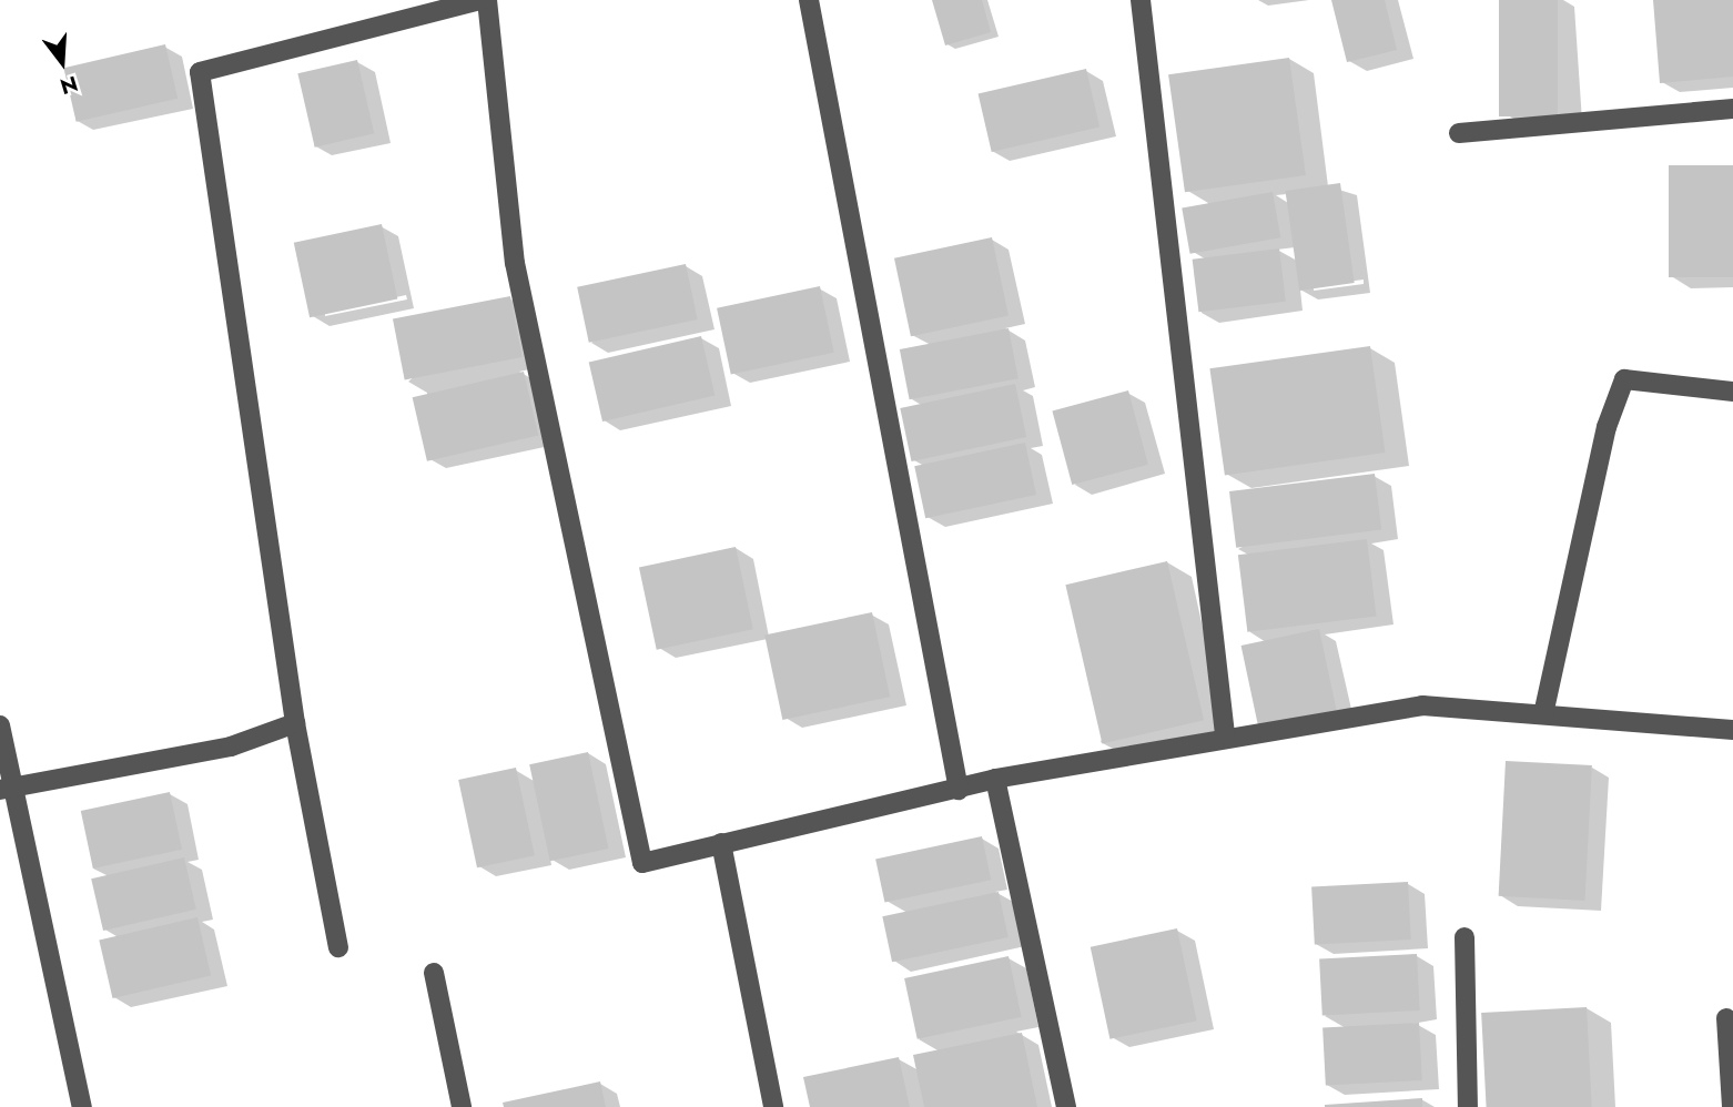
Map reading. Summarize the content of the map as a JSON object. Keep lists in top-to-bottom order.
{
  "north": "bottom"
}
